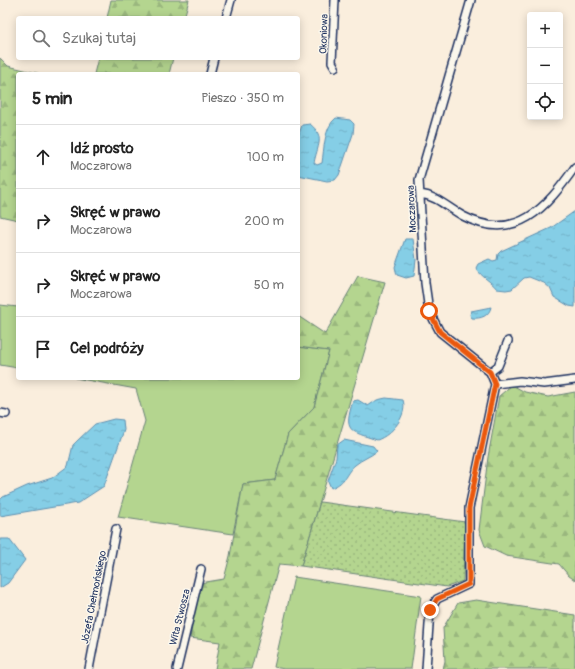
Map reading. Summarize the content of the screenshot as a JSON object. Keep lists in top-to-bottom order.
{
  "streets": {
    "street": [
      "Okoniowa",
      "Moczarowa",
      "Józefa Chełmońskiego",
      "Wita Stwosza"
    ]
  },
  "page": {
    "map_buttons": ["+", "−"],
    "search": "Szukaj tutaj",
    "heading": ["5 min", "Pieszo · 350 m"],
    "list": [
      ["Idź prosto", "Moczarowa", "100 m"],
      ["Skręć w prawo", "Moczarowa", "200 m"],
      ["Skręć w prawo", "Moczarowa", "50 m"],
      "Cel podróży"
    ]
  }
}
